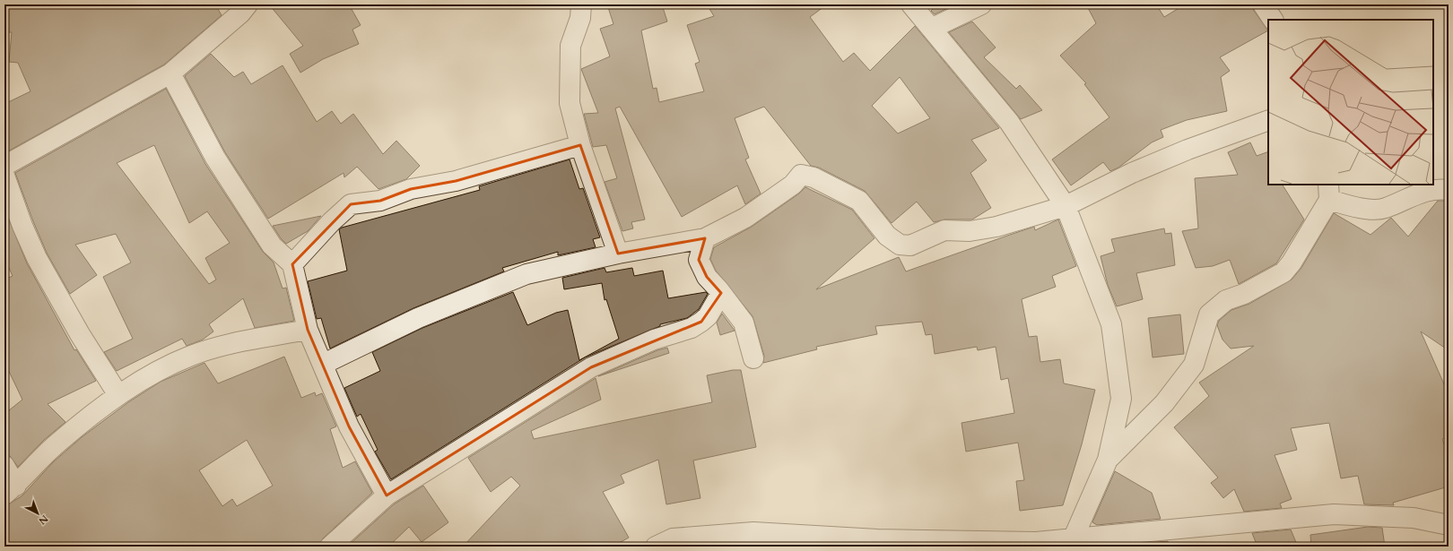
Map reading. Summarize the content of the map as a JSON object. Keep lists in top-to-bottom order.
{
  "north": "bottom right"
}
